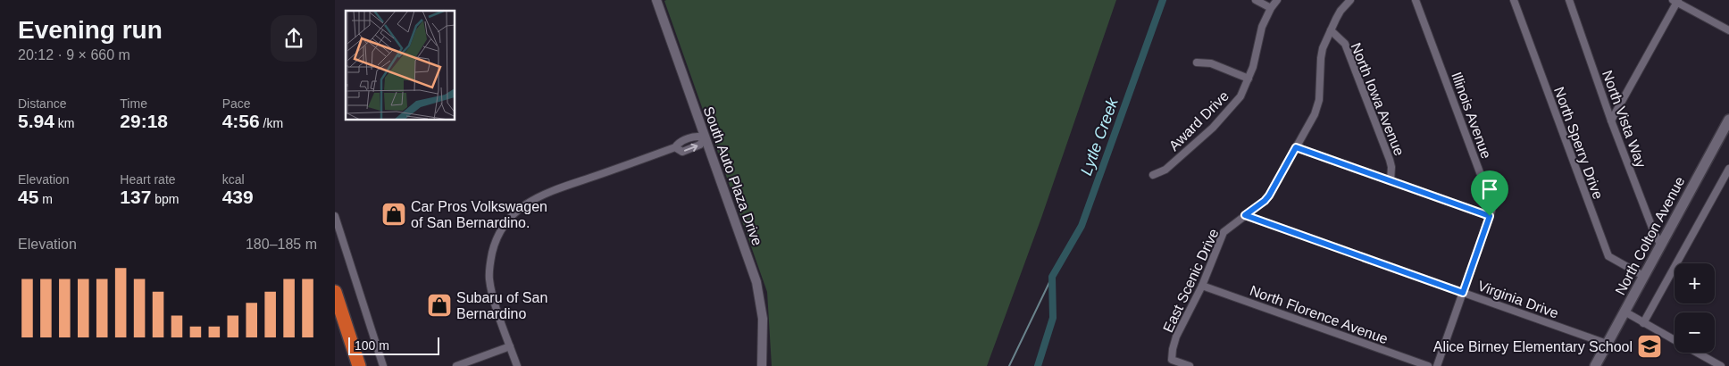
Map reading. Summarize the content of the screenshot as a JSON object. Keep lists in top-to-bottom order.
{
  "streets": {
    "main road": ["North Colton Avenue"],
    "street": [
      "North Iowa Avenue",
      "Illinois Avenue",
      "North Vista Way",
      "Award Drive",
      "North Sperry Drive",
      "South Auto Plaza Drive",
      "East Scenic Drive",
      "Virginia Drive",
      "North Florence Avenue"
    ]
  },
  "crossings": [
    ["North Iowa Avenue", "East Scenic Drive"],
    ["Illinois Avenue", "Virginia Drive"],
    ["North Vista Way", "North Colton Avenue"],
    ["North Sperry Drive", "North Colton Avenue"],
    ["North Colton Avenue", "Virginia Drive"],
    ["East Scenic Drive", "Virginia Drive"],
    ["East Scenic Drive", "North Florence Avenue"]
  ],
  "water": ["Lytle Creek"],
  "places": {
    "shop": ["Car Pros Volkswagen of San Bernardino.", "Subaru of San Bernardino"],
    "school or university": ["Alice Birney Elementary School"]
  },
  "scale_bar": "100 m",
  "page": {
    "heading": ["Evening run", "20:12 · 9 × 660 m"],
    "stats": [
      ["Distance", "5.94 km"],
      ["Time", "29:18"],
      ["Pace", "4:56 /km"],
      ["Elevation", "45 m"],
      ["Heart rate", "137 bpm"],
      ["kcal", "439"]
    ],
    "chart": ["Elevation", "180–185 m"],
    "map_buttons": ["+", "−"],
    "scale": "100 m"
  }
}
